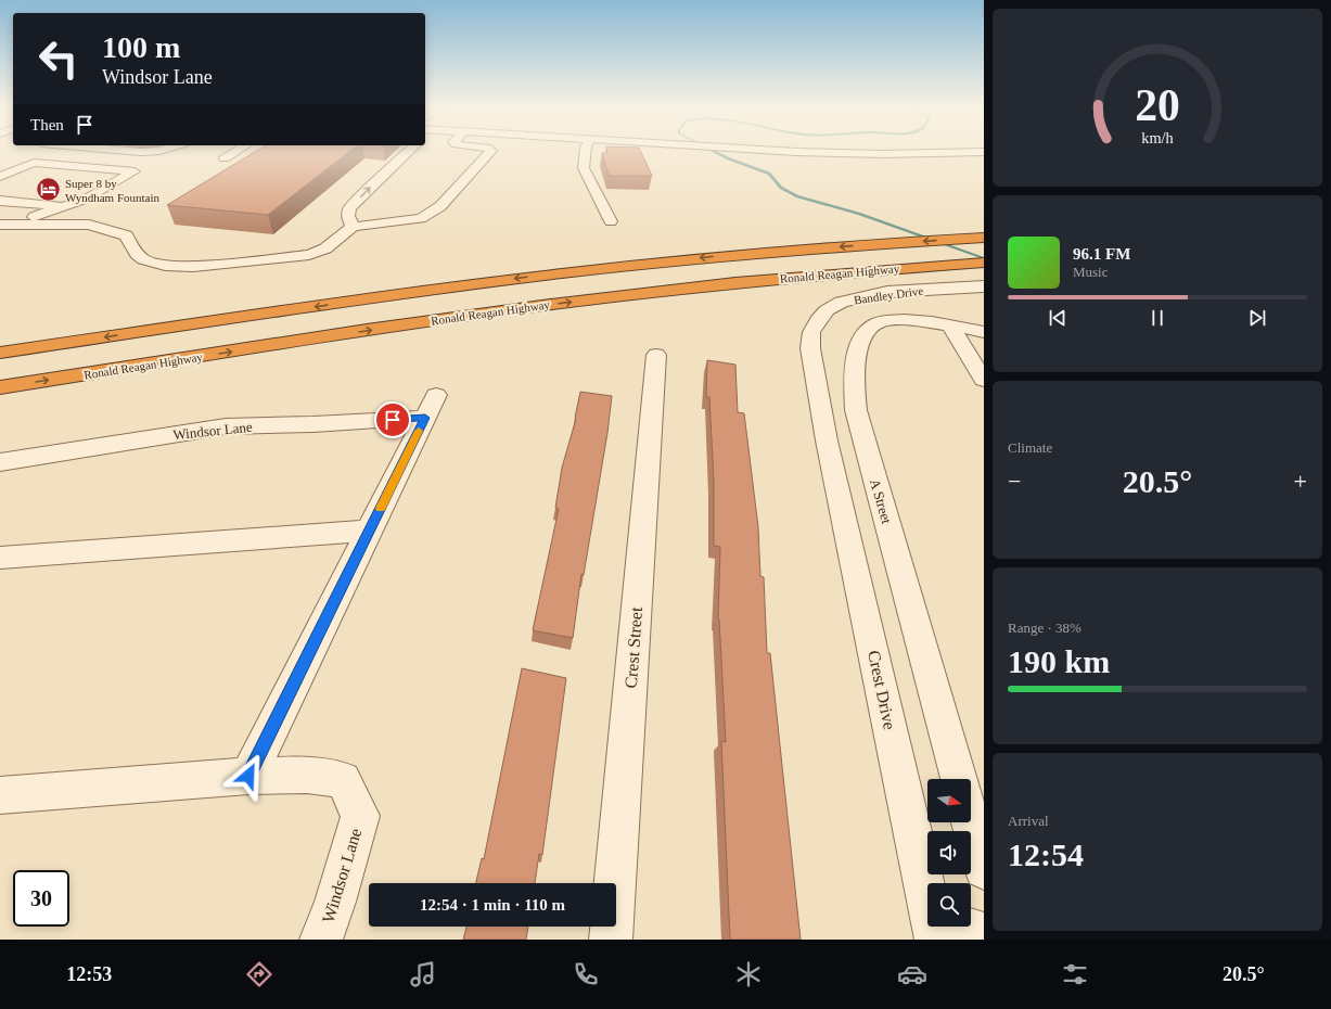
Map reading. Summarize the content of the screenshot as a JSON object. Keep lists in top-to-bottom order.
{
  "streets": {
    "highway": ["Ronald Reagan Highway"],
    "street": [
      "Bandley Drive",
      "Windsor Lane",
      "A Street",
      "Crest Street",
      "Crest Drive"
    ]
  },
  "crossings": [
    ["Bandley Drive", "Crest Drive"]
  ],
  "places": {
    "hotel": ["Super 8 by Wyndham Fountain"]
  },
  "north": "right",
  "page": {
    "turn": ["100 m", "Windsor Lane"],
    "then": "Then",
    "song": ["96.1 FM", "Music"],
    "tile": [
      "Climate",
      ["Range · 38%", "190 km"],
      ["Arrival", "12:54"]
    ],
    "heat": ["−", "20.5°", "+"],
    "limit": "30",
    "trip": "12:54 · 1 min · 110 m",
    "tabs": ["12:53", "20.5°"],
    "gauge": ["20", "km/h"]
  }
}
